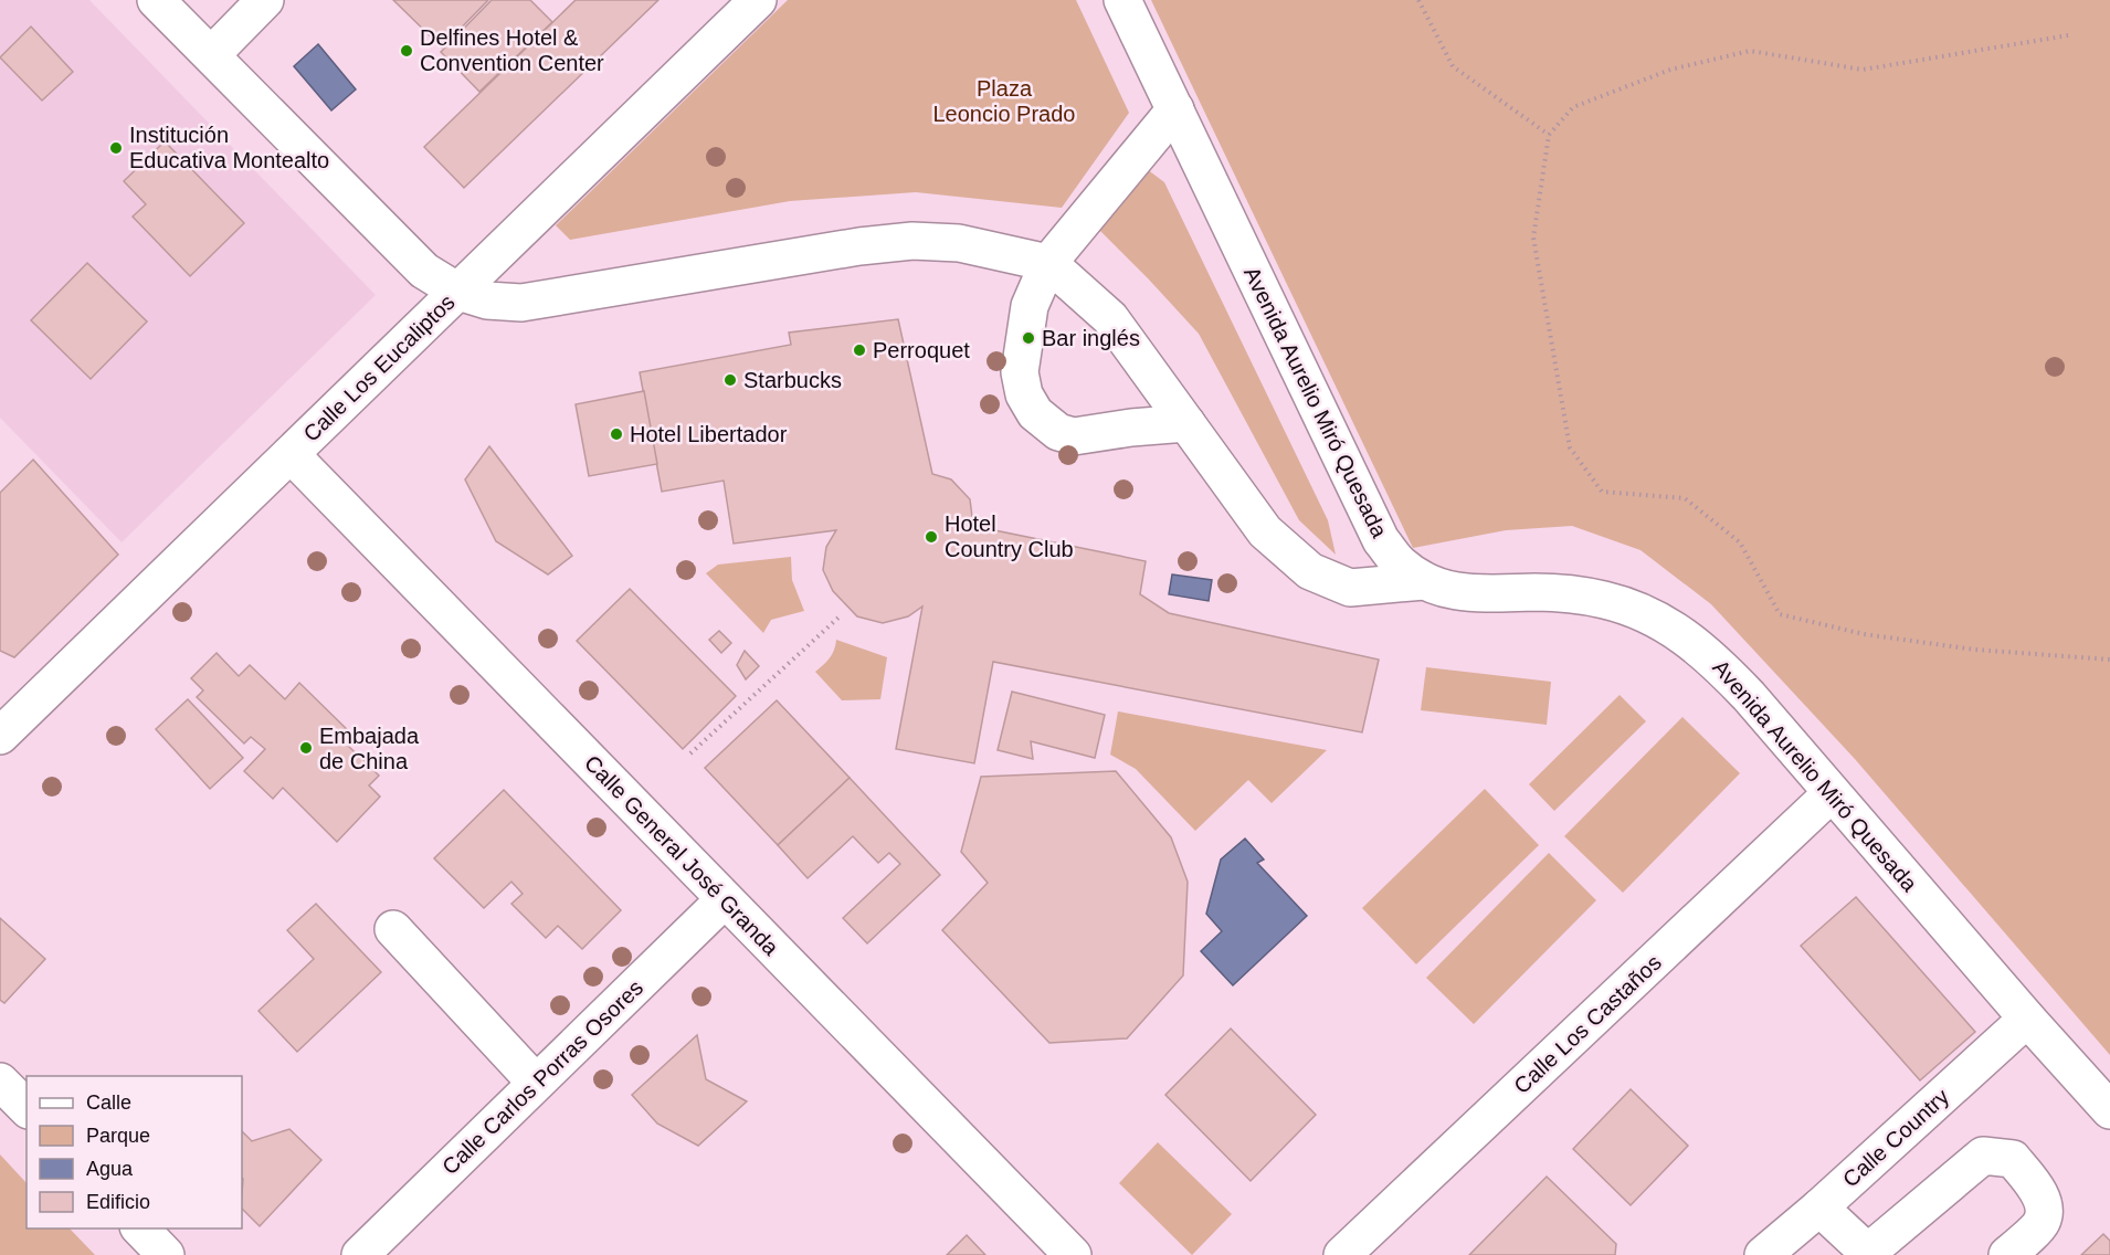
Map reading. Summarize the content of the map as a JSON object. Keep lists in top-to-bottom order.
{
  "streets": {
    "street": [
      "Calle Los Eucaliptos",
      "Avenida Aurelio Miró Quesada",
      "Calle General José Granda",
      "Calle Los Castaños",
      "Calle Carlos Porras Osores",
      "Calle Country"
    ]
  },
  "crossings": [
    ["Calle Los Eucaliptos", "Calle General José Granda"],
    ["Avenida Aurelio Miró Quesada", "Calle Los Castaños"],
    ["Avenida Aurelio Miró Quesada", "Calle Country"],
    ["Calle General José Granda", "Calle Carlos Porras Osores"]
  ],
  "parks": ["Plaza Leoncio Prado"],
  "places": [
    "Delfines Hotel & Convention Center",
    "Institución Educativa Montealto",
    "Bar inglés",
    "Perroquet",
    "Starbucks",
    "Hotel Libertador",
    "Hotel Country Club",
    "Embajada de China"
  ],
  "legend": [
    "Calle",
    "Parque",
    "Agua",
    "Edificio"
  ]
}
